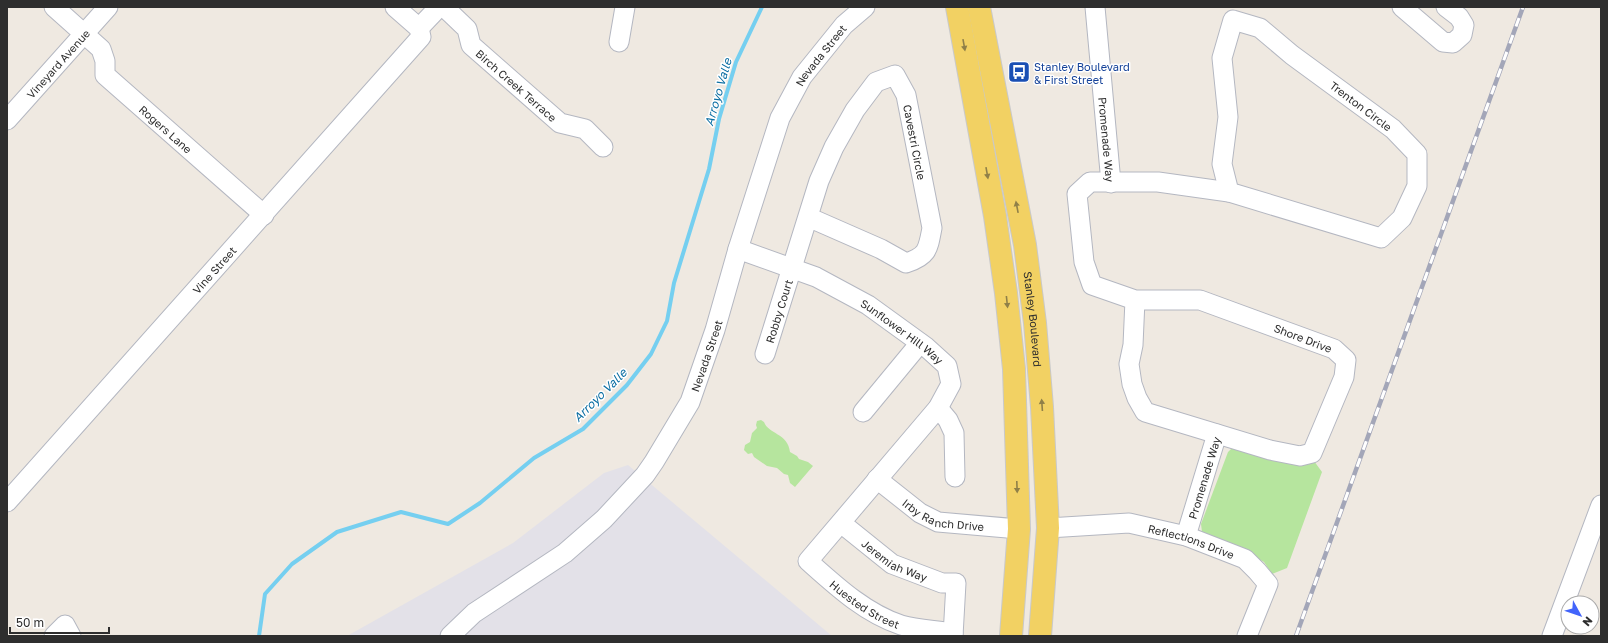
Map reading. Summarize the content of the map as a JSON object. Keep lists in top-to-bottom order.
{
  "streets": {
    "main road": ["Stanley Boulevard"],
    "street": [
      "Nevada Street",
      "Vineyard Avenue",
      "Birch Creek Terrace",
      "Trenton Circle",
      "Rogers Lane",
      "Promenade Way",
      "Cavestri Circle",
      "Vine Street",
      "Robby Court",
      "Sunflower Hill Way",
      "Shore Drive",
      "Irby Ranch Drive",
      "Reflections Drive",
      "Jeremiah Way",
      "Huested Street"
    ]
  },
  "crossings": [
    ["Nevada Street", "Sunflower Hill Way"],
    ["Vineyard Avenue", "Rogers Lane"],
    ["Trenton Circle", "Promenade Way"],
    ["Rogers Lane", "Vine Street"],
    ["Promenade Way", "Shore Drive"],
    ["Promenade Way", "Reflections Drive"],
    ["Cavestri Circle", "Robby Court"],
    ["Cavestri Circle", "Sunflower Hill Way"],
    ["Robby Court", "Sunflower Hill Way"],
    ["Stanley Boulevard", "Reflections Drive"],
    ["Sunflower Hill Way", "Irby Ranch Drive"],
    ["Sunflower Hill Way", "Jeremiah Way"],
    ["Sunflower Hill Way", "Huested Street"],
    ["Jeremiah Way", "Huested Street"]
  ],
  "water": ["Arroyo Valle"],
  "places": {
    "bus stop": ["Stanley Boulevard & First Street"]
  },
  "scale_bar": "50 m",
  "north": "bottom right"
}
